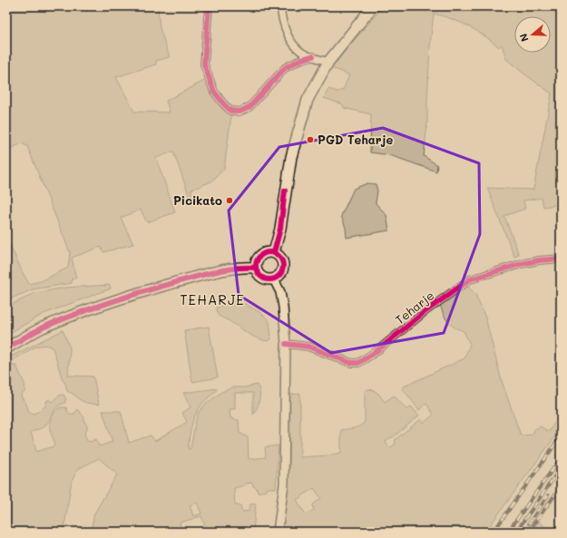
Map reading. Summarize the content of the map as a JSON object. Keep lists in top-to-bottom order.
{
  "streets": {
    "street": ["Teharje"]
  },
  "districts": ["TEHARJE"],
  "places": ["PGD Teharje", "Picikato"],
  "north": "left"
}
